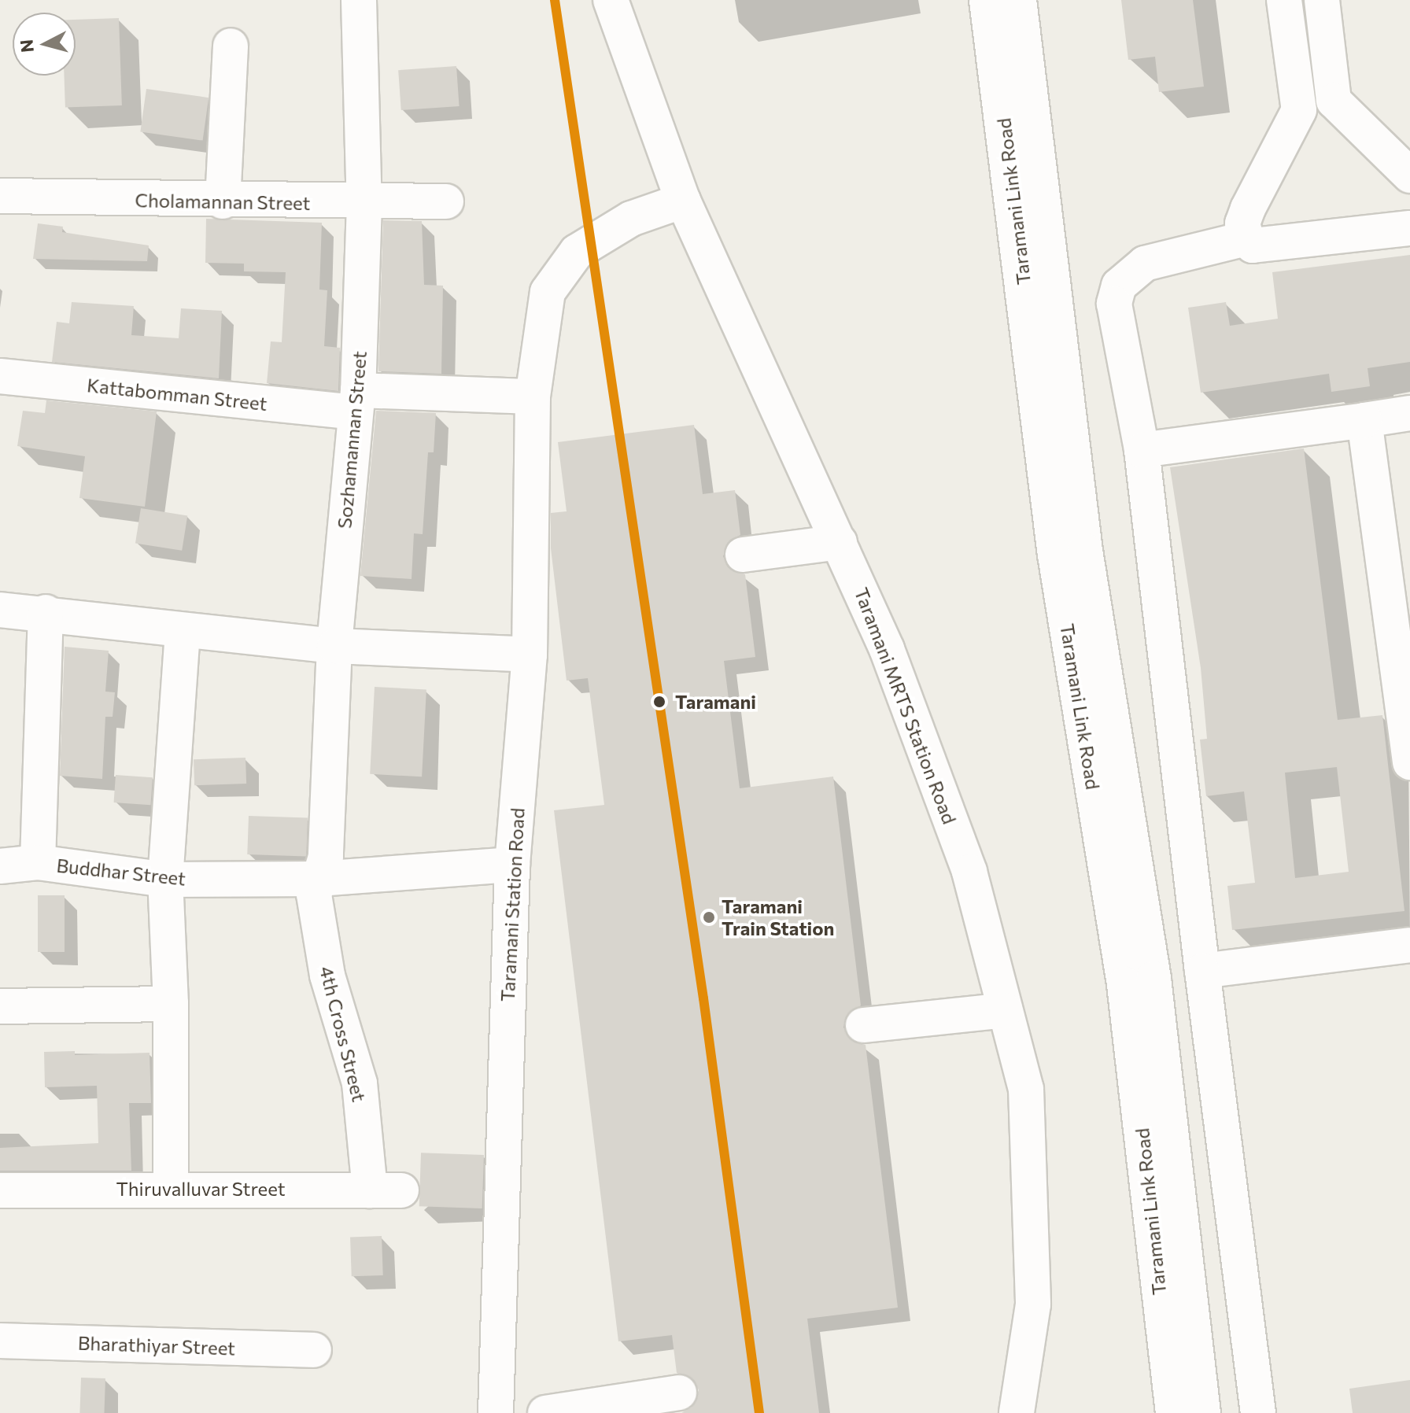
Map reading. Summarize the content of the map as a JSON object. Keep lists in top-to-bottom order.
{
  "streets": {
    "street": [
      "Cholamannan Street",
      "Taramani Link Road",
      "Kattabomman Street",
      "Sozhamannan Street",
      "Taramani MRTS Station Road",
      "Buddhar Street",
      "Taramani Station Road",
      "4th Cross Street",
      "Thiruvalluvar Street",
      "Bharathiyar Street"
    ]
  },
  "crossings": [
    ["Cholamannan Street", "Sozhamannan Street"],
    ["Kattabomman Street", "Sozhamannan Street"],
    ["Kattabomman Street", "Taramani Station Road"],
    ["Sozhamannan Street", "Buddhar Street"],
    ["Sozhamannan Street", "4th Cross Street"],
    ["Taramani MRTS Station Road", "Taramani Station Road"],
    ["Buddhar Street", "Taramani Station Road"],
    ["Buddhar Street", "4th Cross Street"],
    ["4th Cross Street", "Thiruvalluvar Street"]
  ],
  "places": ["Taramani", "Taramani Train Station"],
  "north": "left"
}
